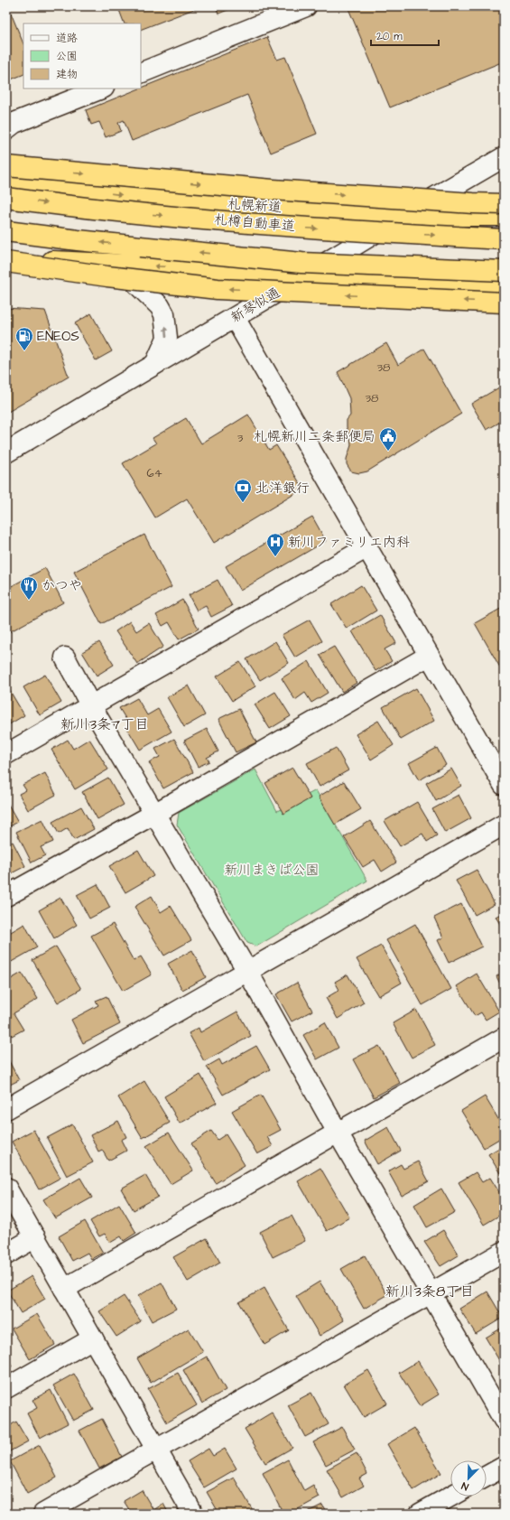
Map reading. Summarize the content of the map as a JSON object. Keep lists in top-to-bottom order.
{
  "streets": {
    "highway": ["札幌新道", "札樽自動車道"],
    "street": ["新琴似通"]
  },
  "crossings": [
    ["札幌新道", "新琴似通"]
  ],
  "districts": ["新川3条7丁目", "新川3条8丁目"],
  "parks": ["新川まきば公園"],
  "places": {
    "fuel station": ["ENEOS"],
    "public building": ["札幌新川二条郵便局"],
    "bank": ["北洋銀行"],
    "hospital": ["新川ファミリエ内科"],
    "restaurant": ["かつや"]
  },
  "house_numbers": [
    "38",
    "38",
    "3",
    "64"
  ],
  "legend": ["道路", "公園", "建物"],
  "scale_bar": "20 m",
  "north": "bottom left"
}
